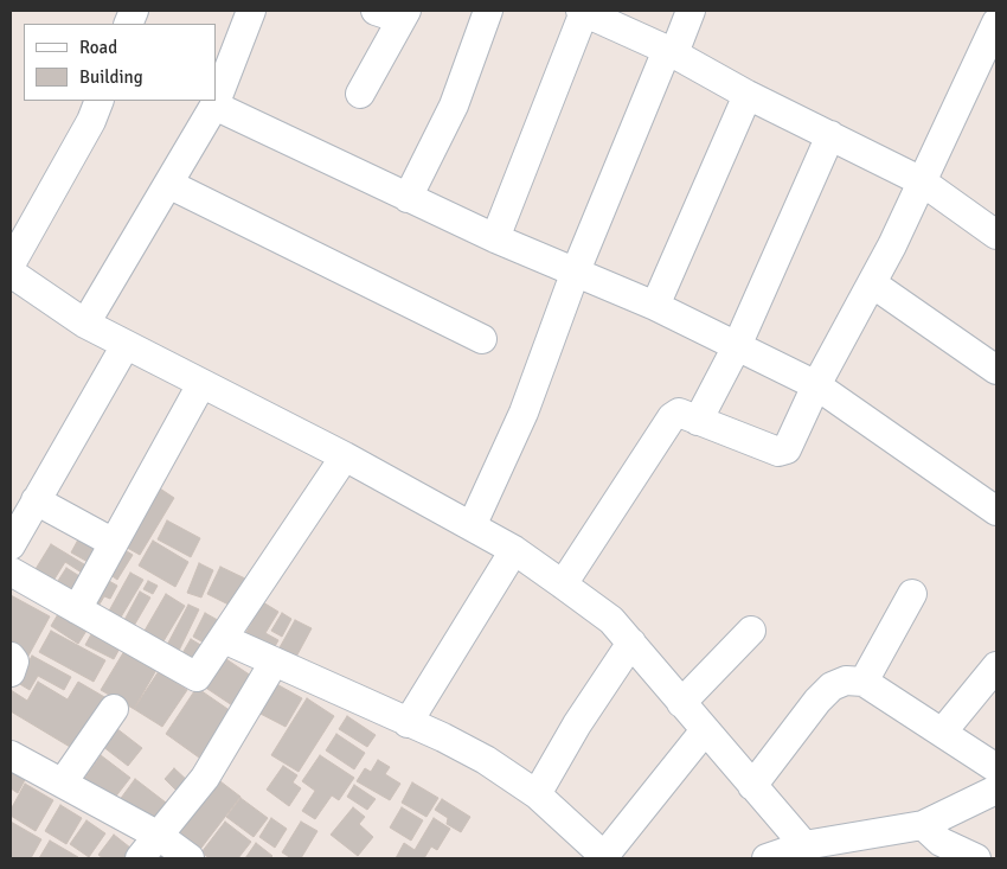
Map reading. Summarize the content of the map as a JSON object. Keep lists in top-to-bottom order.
{
  "legend": ["Road", "Building"]
}
